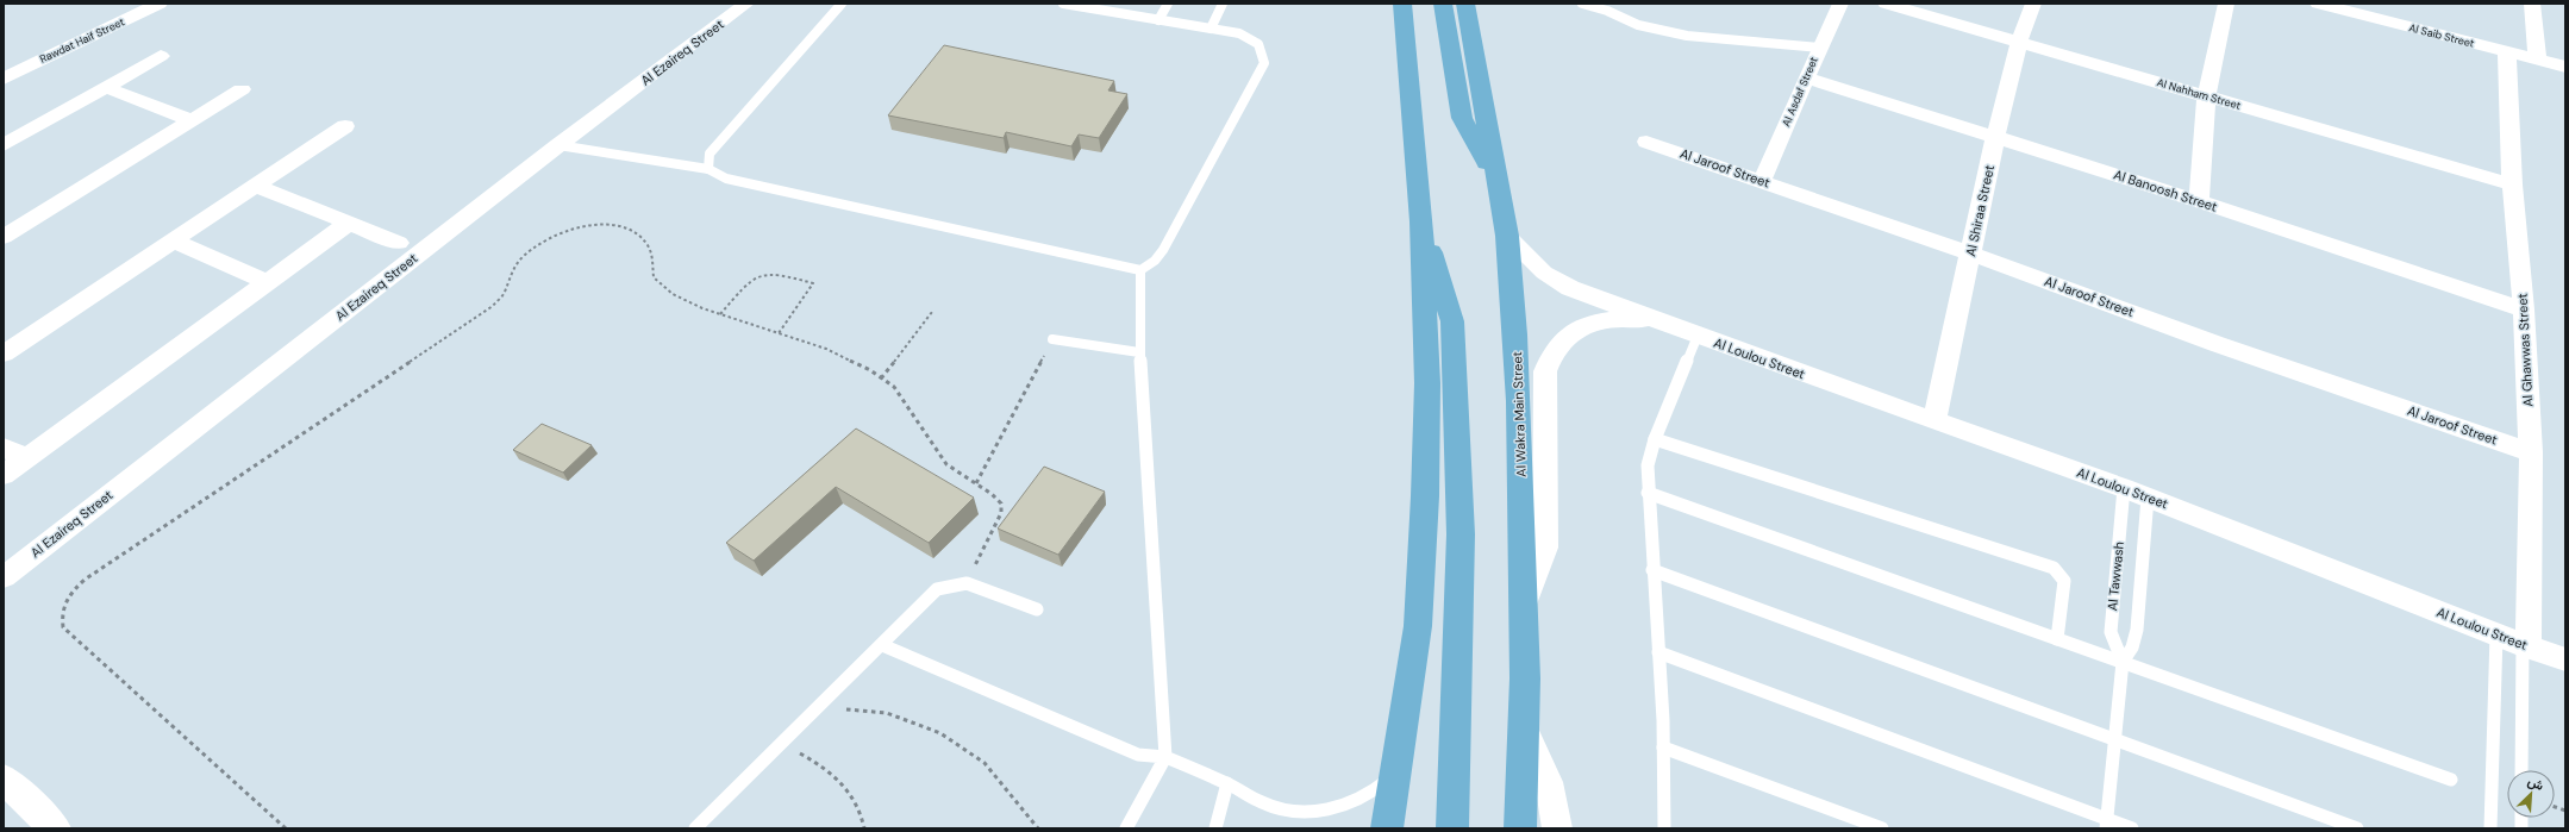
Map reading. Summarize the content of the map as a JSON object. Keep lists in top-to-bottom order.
{
  "streets": {
    "highway": ["Al Wakra Main Street"],
    "street": [
      "Al Saib Street",
      "Rawdat Haif Street",
      "Al Ezaireq Street",
      "Al Asdaf Street",
      "Al Nahham Street",
      "Al Jaroof Street",
      "Al Banoosh Street",
      "Al Shiraa Street",
      "Al Ghawwas Street",
      "Al Loulou Street"
    ],
    "lane": ["Al Tawwash"]
  },
  "crossings": [
    ["Al Saib Street", "Al Ghawwas Street"],
    ["Al Asdaf Street", "Al Jaroof Street"],
    ["Al Asdaf Street", "Al Banoosh Street"],
    ["Al Nahham Street", "Al Shiraa Street"],
    ["Al Nahham Street", "Al Ghawwas Street"],
    ["Al Jaroof Street", "Al Shiraa Street"],
    ["Al Jaroof Street", "Al Ghawwas Street"],
    ["Al Banoosh Street", "Al Shiraa Street"],
    ["Al Banoosh Street", "Al Ghawwas Street"],
    ["Al Shiraa Street", "Al Loulou Street"],
    ["Al Ghawwas Street", "Al Loulou Street"],
    ["Al Loulou Street", "Al Wakra Main Street"],
    ["Al Loulou Street", "Al Tawwash"]
  ],
  "north": "top right"
}
